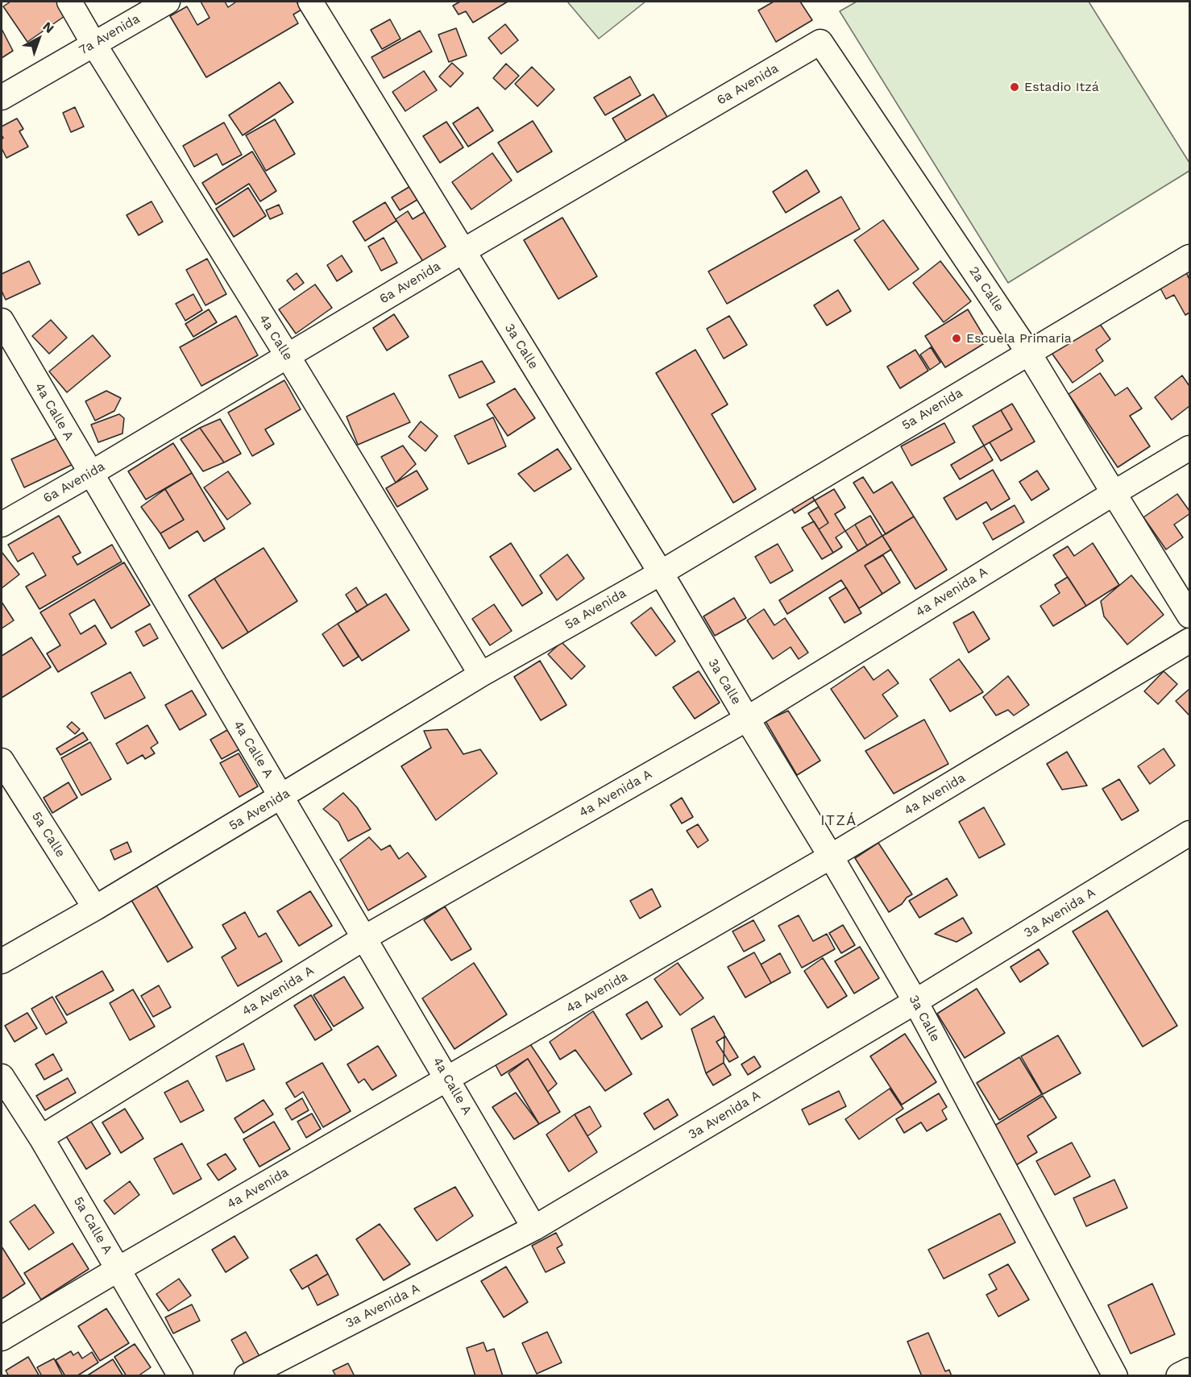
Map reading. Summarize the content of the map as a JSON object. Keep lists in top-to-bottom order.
{
  "streets": {
    "street": [
      "7a Avenida",
      "6a Avenida",
      "2a Calle",
      "4a Calle",
      "3a Calle",
      "5a Avenida",
      "4a Calle A",
      "4a Avenida A",
      "4a Avenida",
      "5a Calle",
      "3a Avenida A",
      "5a Calle A"
    ]
  },
  "crossings": [
    ["7a Avenida", "4a Calle"],
    ["6a Avenida", "2a Calle"],
    ["6a Avenida", "4a Calle"],
    ["6a Avenida", "3a Calle"],
    ["6a Avenida", "4a Calle A"],
    ["2a Calle", "5a Avenida"],
    ["2a Calle", "4a Avenida A"],
    ["4a Calle", "5a Avenida"],
    ["3a Calle", "5a Avenida"],
    ["3a Calle", "4a Avenida A"],
    ["3a Calle", "4a Avenida"],
    ["3a Calle", "3a Avenida A"],
    ["5a Avenida", "4a Calle A"],
    ["5a Avenida", "5a Calle"],
    ["4a Calle A", "4a Avenida A"],
    ["4a Calle A", "4a Avenida"],
    ["4a Calle A", "3a Avenida A"],
    ["4a Avenida A", "5a Calle A"],
    ["4a Avenida", "5a Calle A"]
  ],
  "districts": ["ITZÁ"],
  "places": ["Estadio Itzá", "Escuela Primaria"],
  "north": "top right"
}
